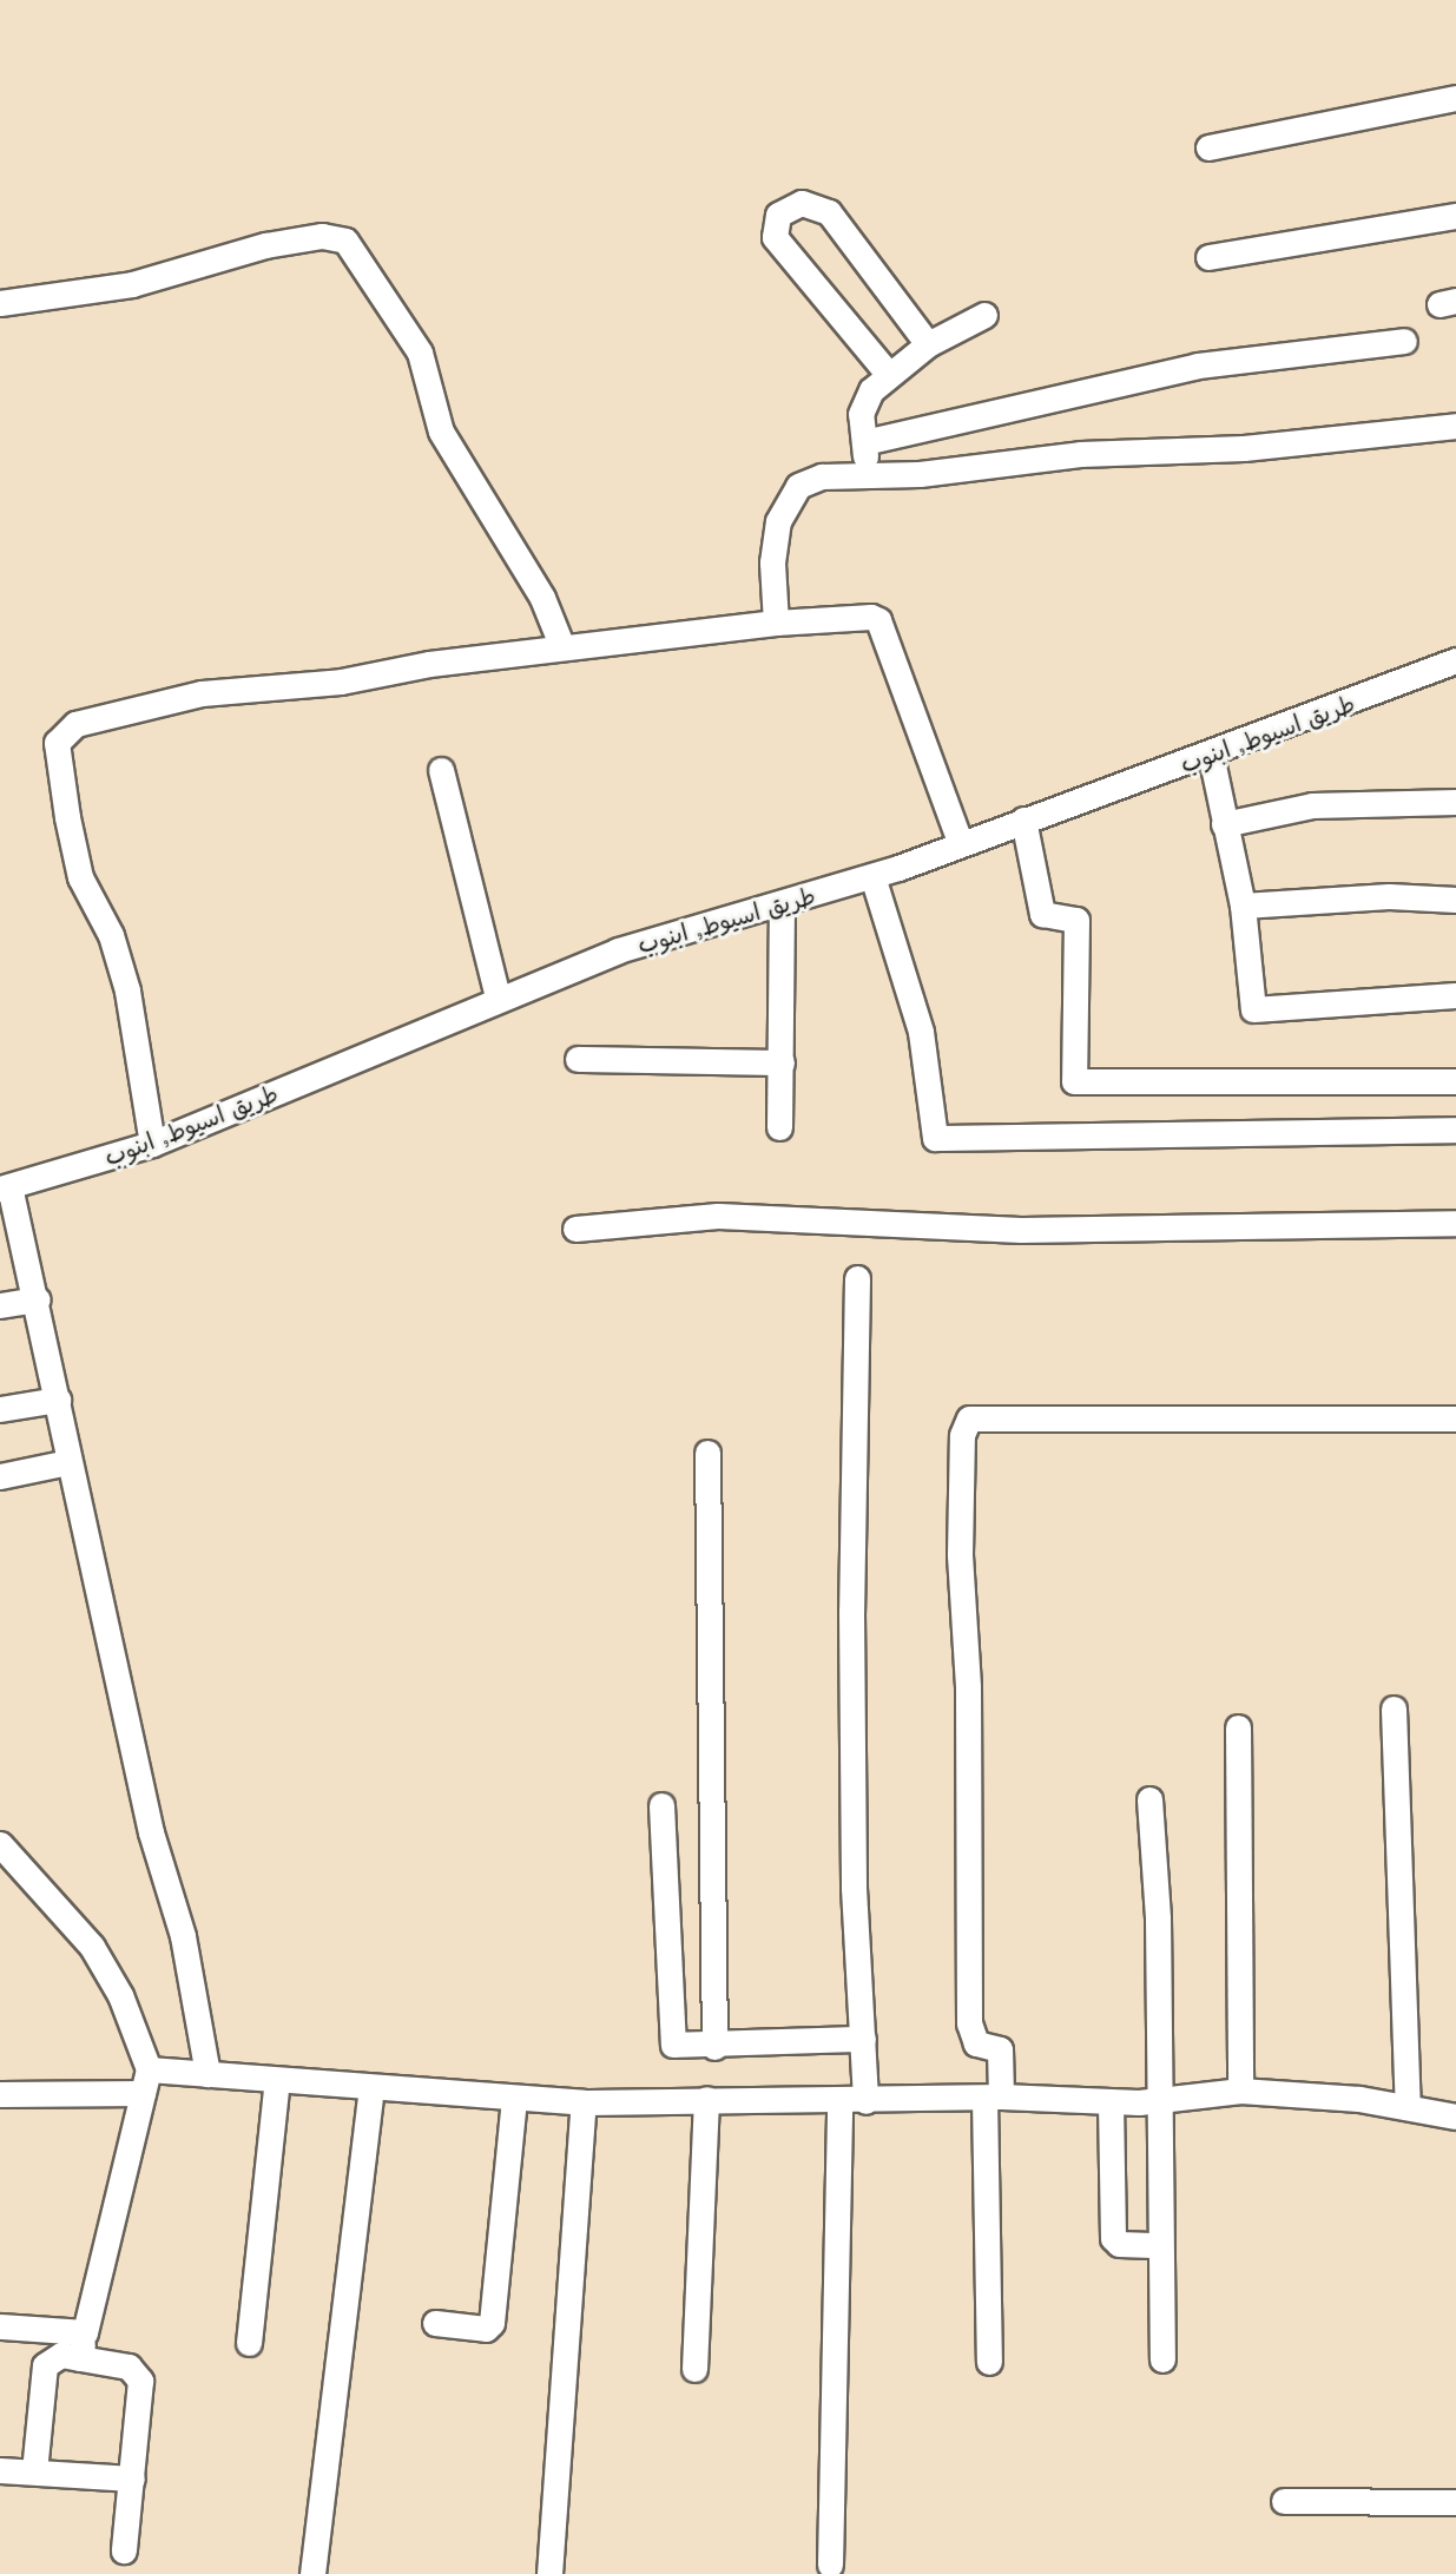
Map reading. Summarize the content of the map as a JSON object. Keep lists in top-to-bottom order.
{
  "streets": {
    "street": ["طريق اسيوط, ابنوب"]
  }
}
